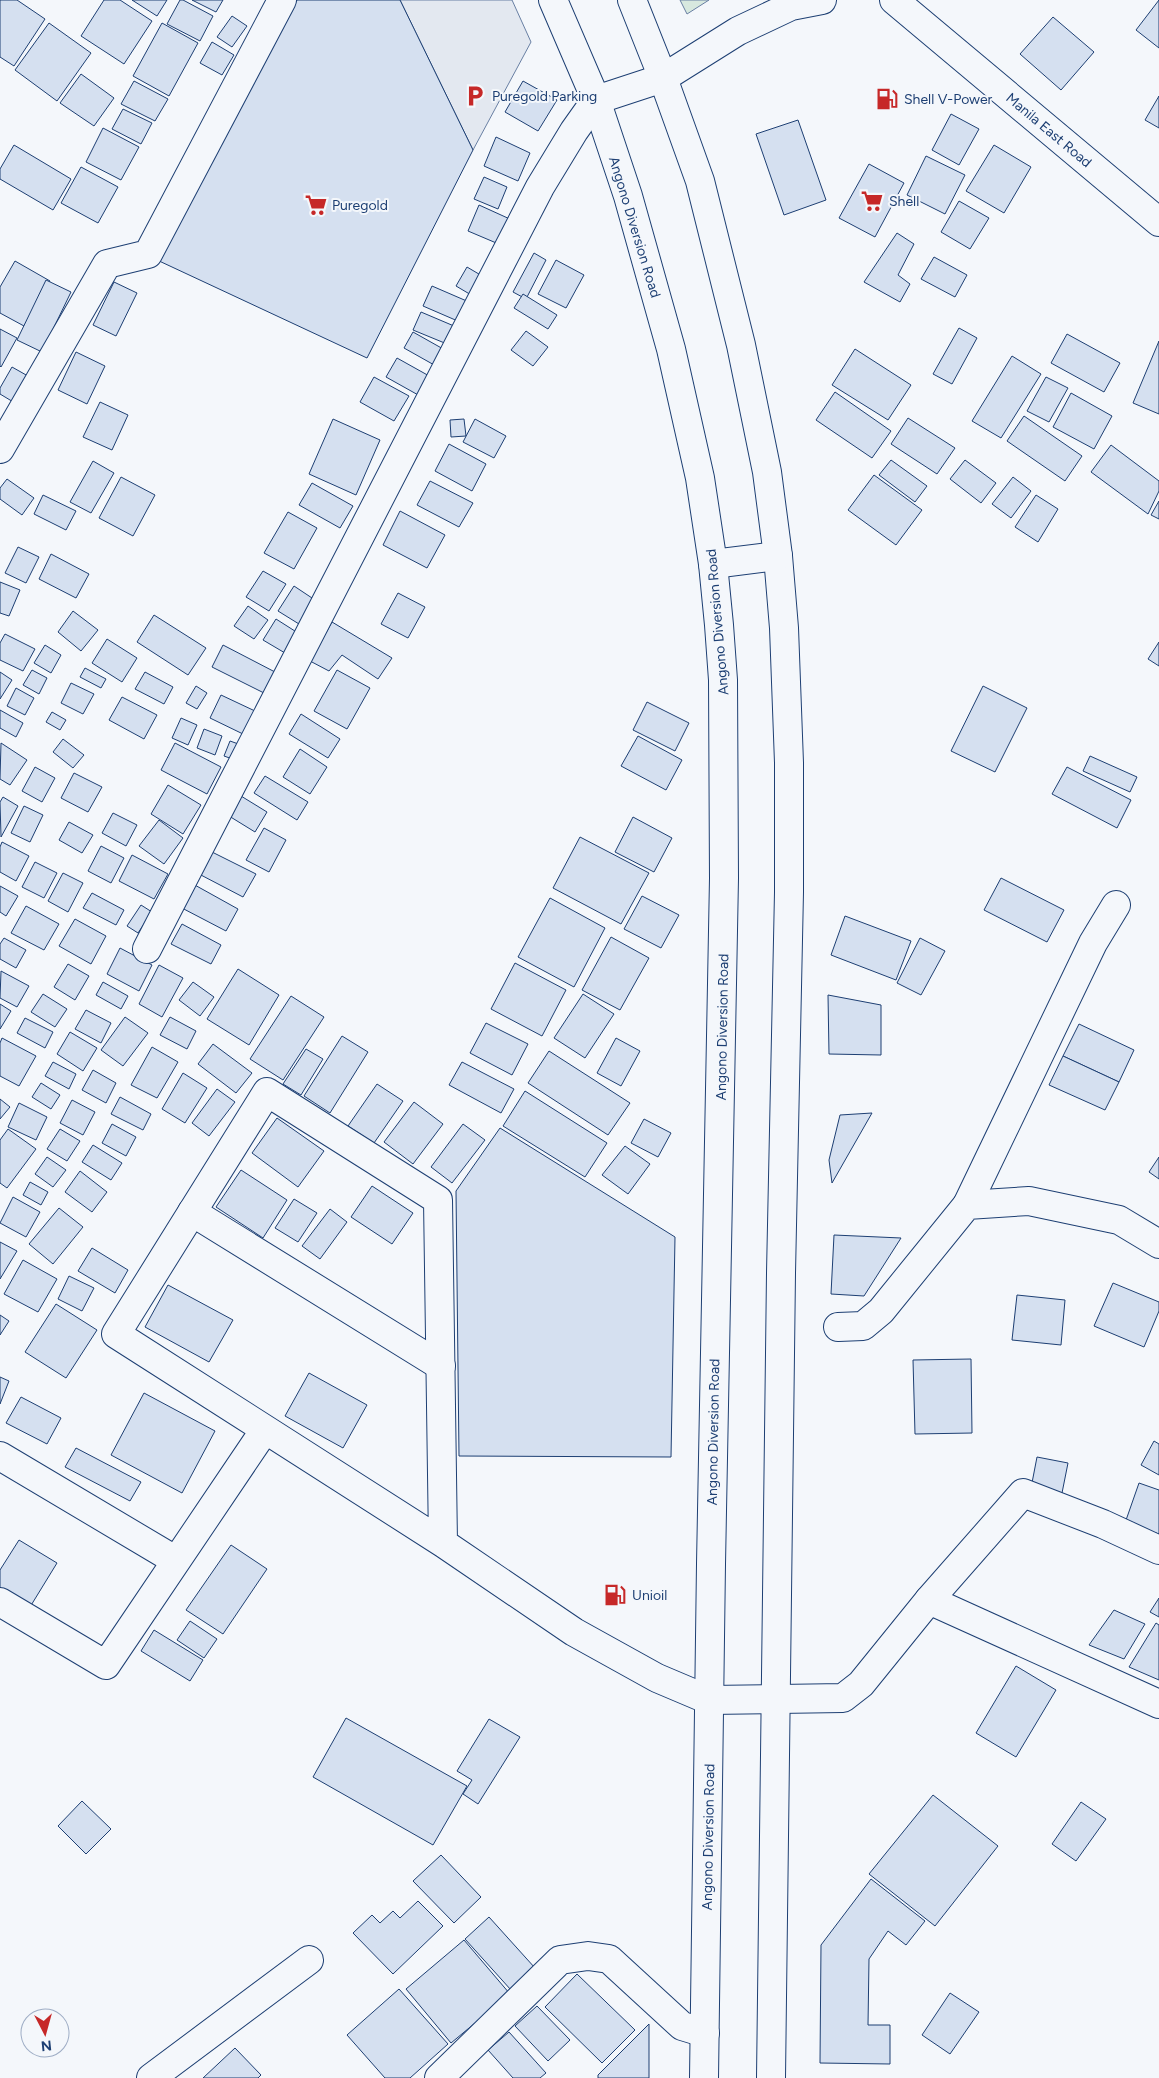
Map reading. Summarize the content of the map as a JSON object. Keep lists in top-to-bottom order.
{
  "streets": {
    "street": ["Manila East Road", "Angono Diversion Road"]
  },
  "places": {
    "parking": ["Puregold Parking"],
    "fuel station": ["Shell V-Power", "Unioil"],
    "supermarket": ["Shell", "Puregold"]
  },
  "north": "bottom"
}
